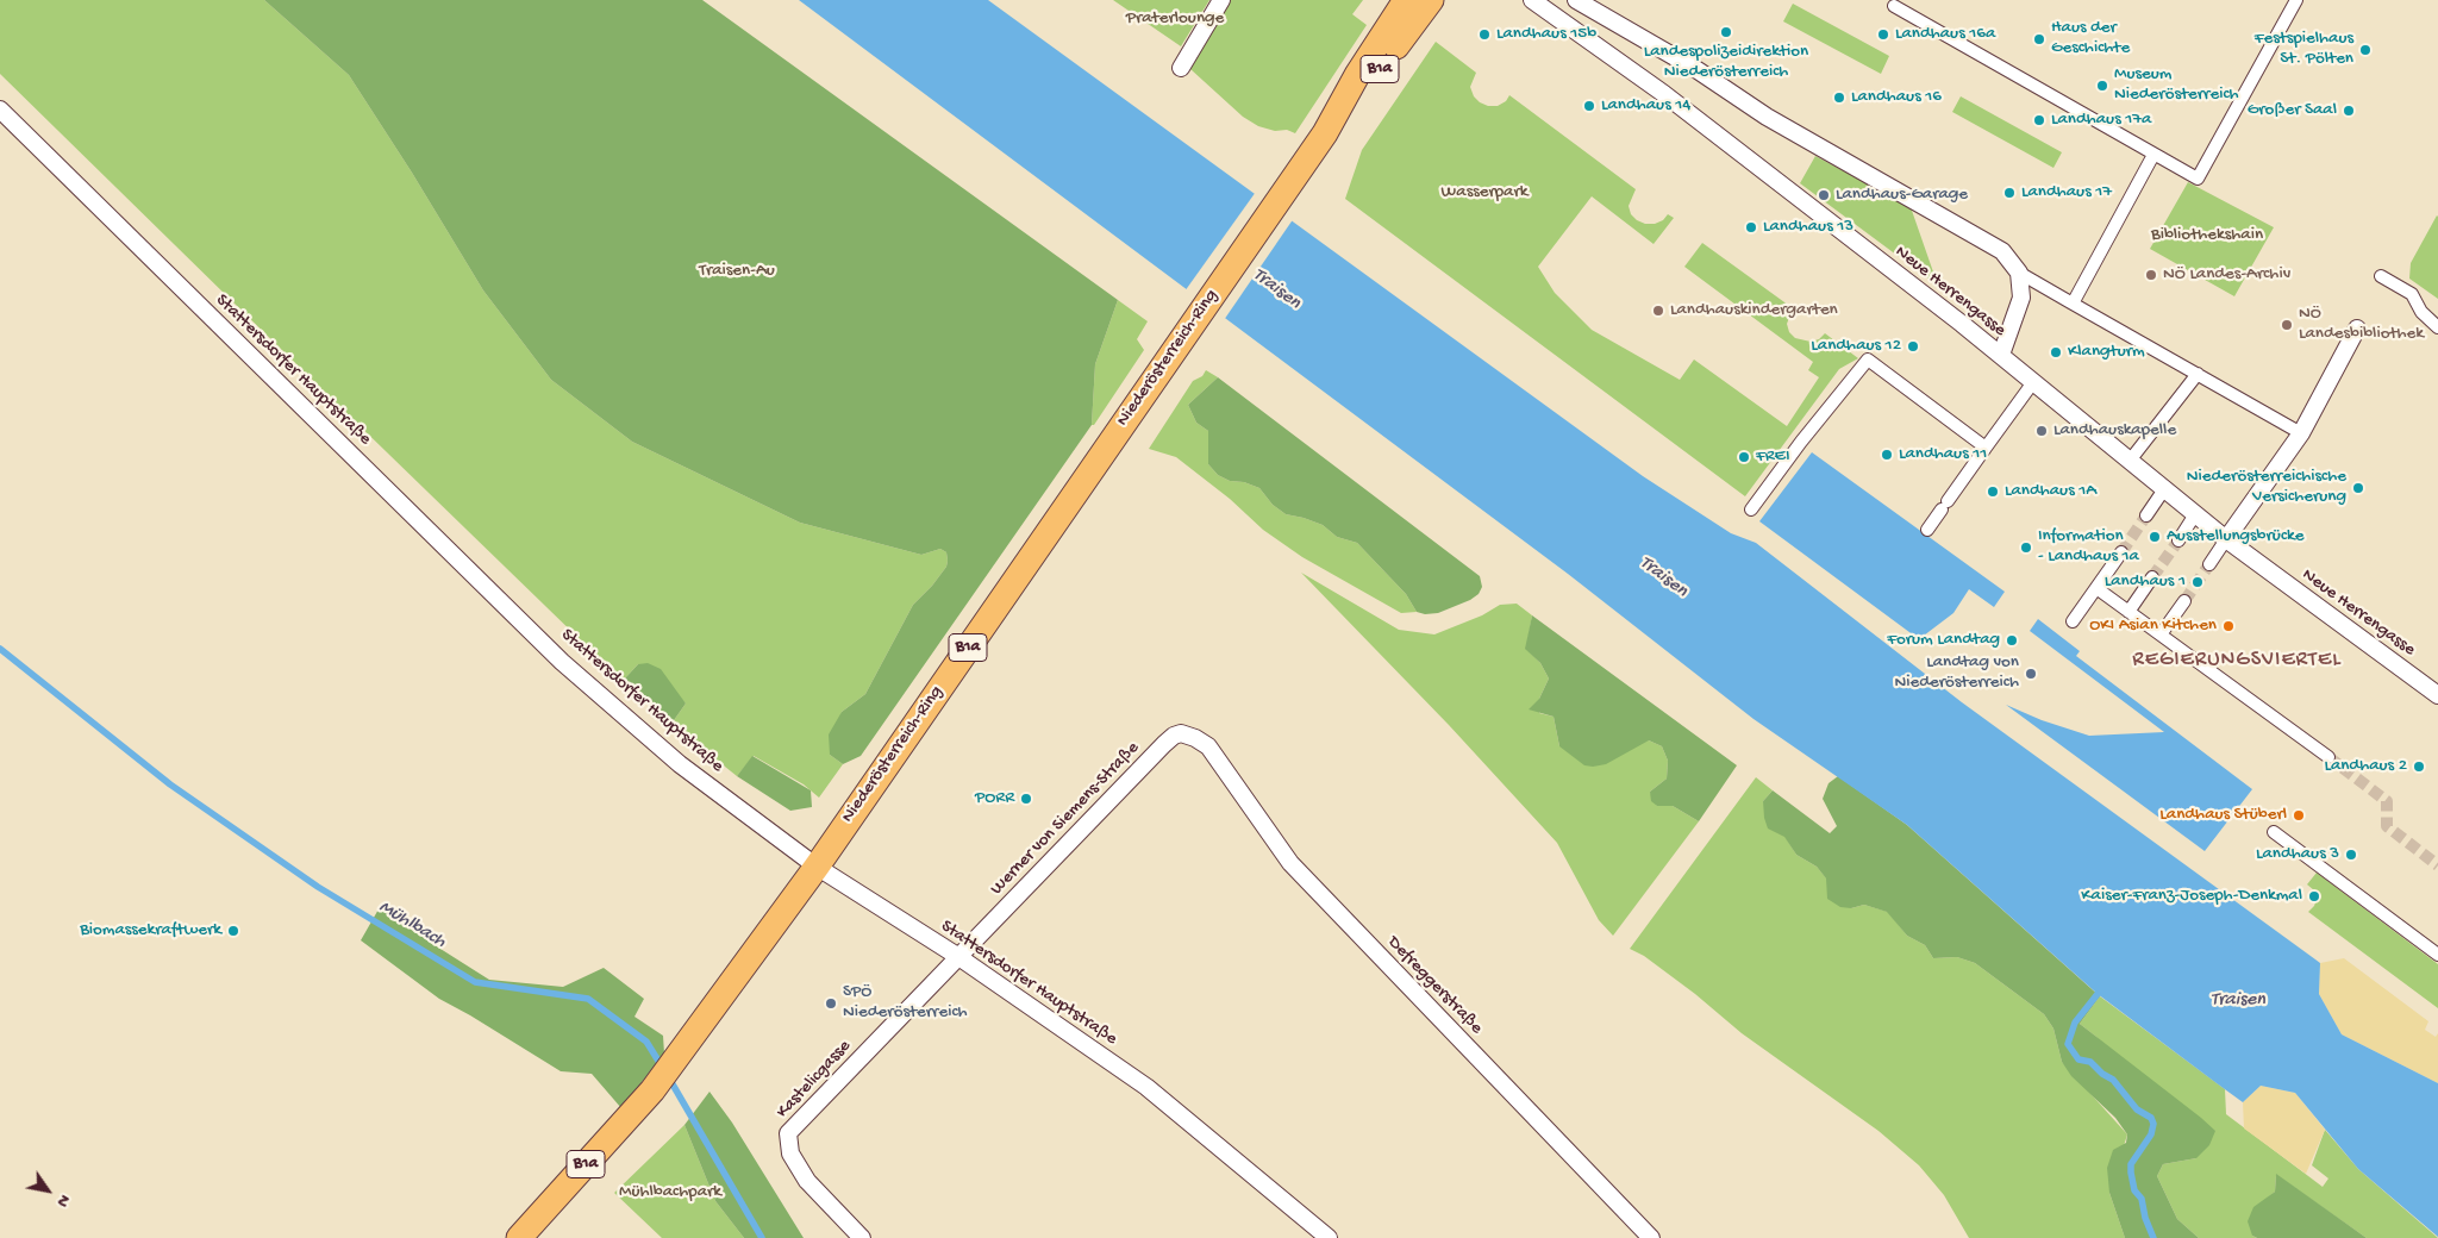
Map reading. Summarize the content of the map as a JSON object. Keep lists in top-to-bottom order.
{
  "streets": {
    "main road": ["B1a", "Niederösterreich-Ring"],
    "street": [
      "Neue Herrengasse",
      "Stattersdorfer Hauptstraße",
      "Werner von Siemens-Straße",
      "Defreggerstraße",
      "Kastelicgasse"
    ]
  },
  "crossings": [
    ["Niederösterreich-Ring", "Stattersdorfer Hauptstraße"],
    ["Stattersdorfer Hauptstraße", "Werner von Siemens-Straße"],
    ["Stattersdorfer Hauptstraße", "Kastelicgasse"],
    ["Werner von Siemens-Straße", "Defreggerstraße"],
    ["Werner von Siemens-Straße", "Kastelicgasse"]
  ],
  "districts": ["REGIERUNGSVIERTEL"],
  "water": ["Traisen", "Mühlbach"],
  "parks": [
    "Praterlounge",
    "Wasserpark",
    "Bibliothekshain",
    "Traisen-Au",
    "Mühlbachpark"
  ],
  "places": [
    "Landespolizeidirektion Niederösterreich",
    "Landhaus 15b",
    "Landhaus 16a",
    "Haus der Geschichte",
    "Festspielhaus St. Pölten",
    "Museum Niederösterreich",
    "Landhaus 16",
    "Landhaus 14",
    "Großer Saal",
    "Landhaus 17a",
    "Landhaus 17",
    "Landhaus-Garage",
    "Landhaus 13",
    "NÖ Landes-Archiv",
    "Landhauskindergarten",
    "NÖ Landesbibliothek",
    "Landhaus 12",
    "Klangturm",
    "Landhauskapelle",
    "Landhaus 11",
    "FREI",
    "Niederösterreichische Versicherung",
    "Landhaus 1A",
    "Ausstellungsbrücke",
    "Information - Landhaus 1a",
    "Landhaus 1",
    "OKI Asian Kitchen",
    "Forum Landtag",
    "Landtag von Niederösterreich",
    "Landhaus 2",
    "PORR",
    "Landhaus Stüberl",
    "Landhaus 3",
    "Kaiser-Franz-Joseph-Denkmal",
    "Biomassekraftwerk",
    "SPÖ Niederösterreich"
  ],
  "north": "bottom right"
}
